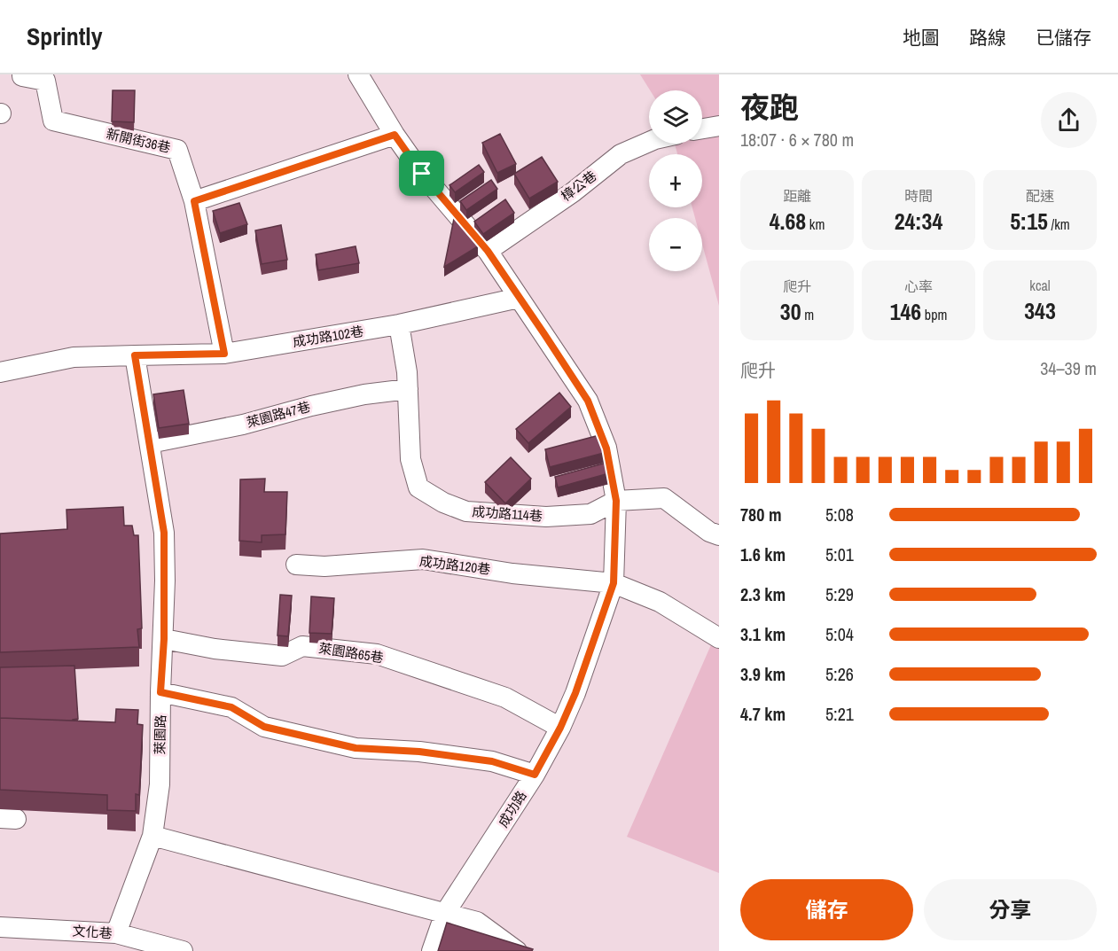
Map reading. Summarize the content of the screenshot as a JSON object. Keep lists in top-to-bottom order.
{
  "streets": {
    "street": [
      "新開街36巷",
      "樟公巷",
      "成功路102巷",
      "萊園路47巷",
      "成功路114巷",
      "成功路120巷",
      "萊園路65巷",
      "萊園路",
      "成功路",
      "文化巷"
    ]
  },
  "crossings": [
    ["新開街36巷", "成功路102巷"],
    ["樟公巷", "成功路"],
    ["成功路102巷", "成功路114巷"],
    ["成功路102巷", "萊園路"],
    ["成功路102巷", "成功路"],
    ["萊園路47巷", "成功路114巷"],
    ["萊園路47巷", "萊園路"],
    ["成功路114巷", "成功路"],
    ["成功路120巷", "成功路"],
    ["萊園路65巷", "萊園路"],
    ["萊園路65巷", "成功路"],
    ["萊園路", "文化巷"]
  ],
  "page": {
    "header": "Sprintly",
    "nav": ["地圖", "路線", "已儲存"],
    "heading": ["夜跑", "18:07 · 6 × 780 m"],
    "map_buttons": ["+", "−"],
    "stats": [
      ["距離", "4.68 km"],
      ["時間", "24:34"],
      ["配速", "5:15 /km"],
      ["爬升", "30 m"],
      ["心率", "146 bpm"],
      ["kcal", "343"]
    ],
    "chart": ["爬升", "34–39 m"],
    "list": [
      {
        "name": "780 m",
        "note": "5:08"
      },
      {
        "name": "1.6 km",
        "note": "5:01"
      },
      {
        "name": "2.3 km",
        "note": "5:29"
      },
      {
        "name": "3.1 km",
        "note": "5:04"
      },
      {
        "name": "3.9 km",
        "note": "5:26"
      },
      {
        "name": "4.7 km",
        "note": "5:21"
      }
    ],
    "buttons": ["儲存", "分享"]
  }
}
